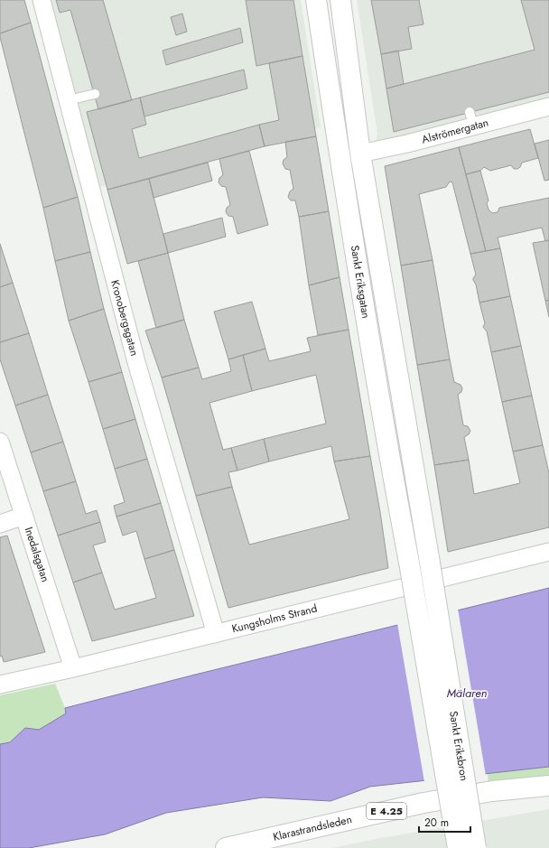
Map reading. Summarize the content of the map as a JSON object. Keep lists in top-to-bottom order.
{
  "streets": {
    "main road": [
      "Sankt Eriksgatan",
      "Sankt Eriksbron",
      "E 4.25",
      "Klarastrandsleden"
    ],
    "street": [
      "Alströmergatan",
      "Kronobergsgatan",
      "Inedalsgatan",
      "Kungsholms Strand"
    ]
  },
  "crossings": [
    ["Alströmergatan", "Sankt Eriksgatan"],
    ["Sankt Eriksgatan", "Sankt Eriksbron"],
    ["Kronobergsgatan", "Kungsholms Strand"],
    ["Inedalsgatan", "Kungsholms Strand"]
  ],
  "water": ["Mälaren"],
  "scale_bar": "20 m"
}
